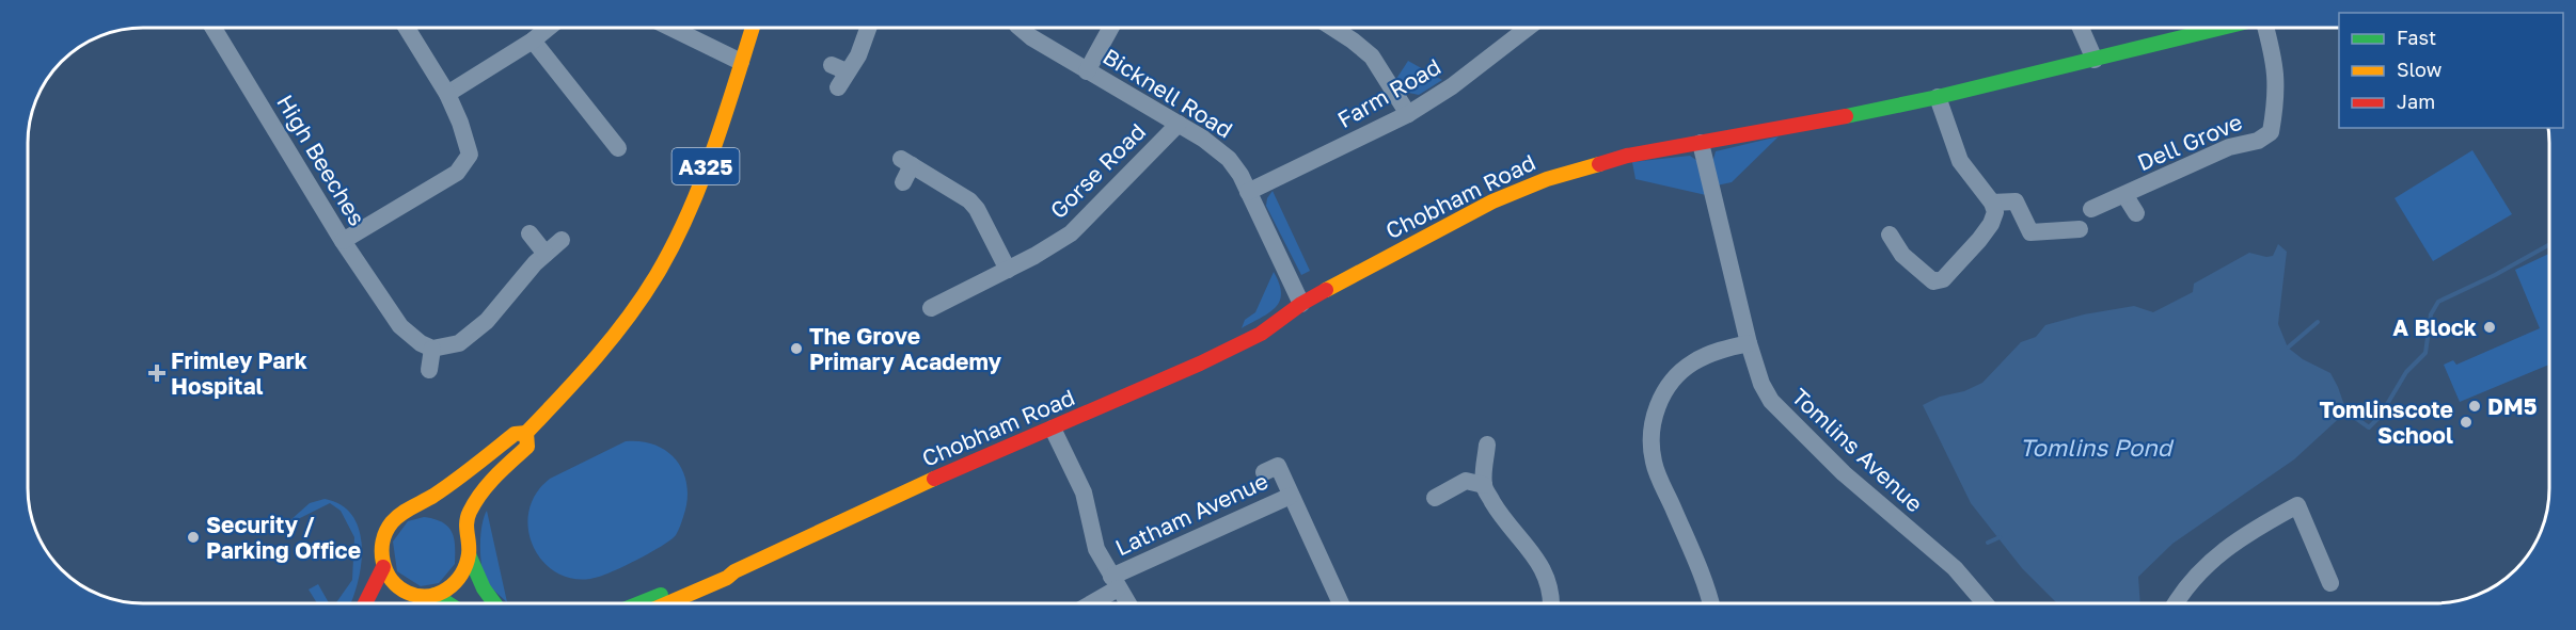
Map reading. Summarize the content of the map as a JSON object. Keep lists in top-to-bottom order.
{
  "streets": {
    "main road": ["A325", "Chobham Road"],
    "street": [
      "Bicknell Road",
      "Farm Road",
      "Dell Grove",
      "High Beeches",
      "Gorse Road",
      "Tomlins Avenue",
      "Latham Avenue"
    ]
  },
  "crossings": [
    ["Bicknell Road", "Farm Road"],
    ["Bicknell Road", "Gorse Road"],
    ["Bicknell Road", "Chobham Road"],
    ["Chobham Road", "Tomlins Avenue"]
  ],
  "water": ["Tomlins Pond"],
  "places": {
    "other": [
      "A Block",
      "The Grove Primary Academy",
      "DM5",
      "Tomlinscote School",
      "Security / Parking Office"
    ],
    "health": ["Frimley Park Hospital"]
  },
  "legend": ["Fast", "Slow", "Jam"]
}
